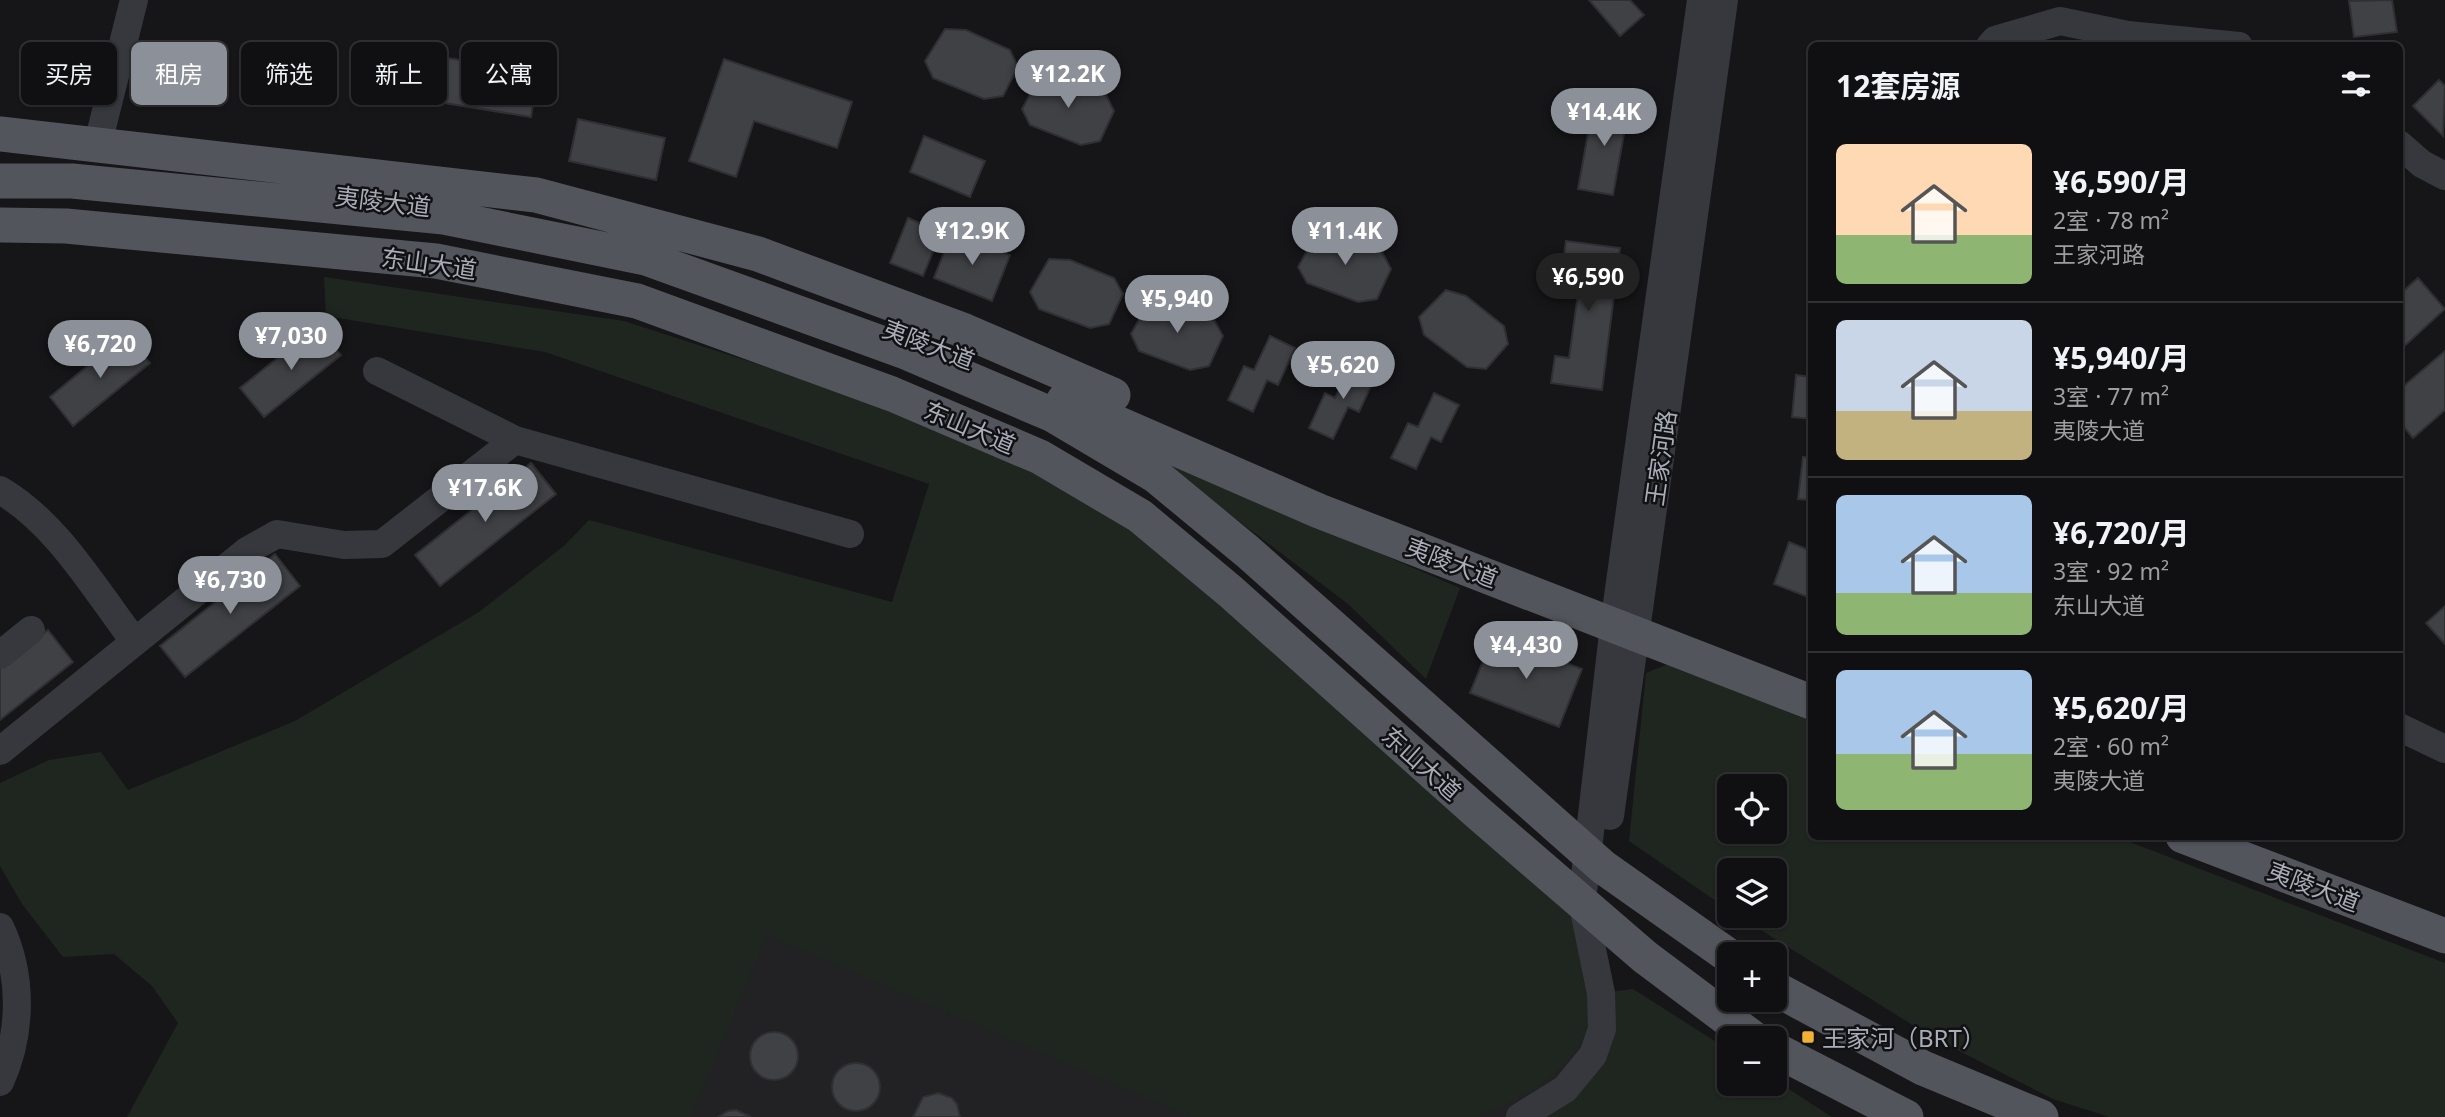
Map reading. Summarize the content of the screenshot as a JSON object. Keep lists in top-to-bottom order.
{
  "streets": {
    "main road": ["夷陵大道", "东山大道"],
    "street": ["王家河路"]
  },
  "crossings": [
    ["夷陵大道", "王家河路"],
    ["东山大道", "王家河路"]
  ],
  "places": {
    "transit": ["王家河（BRT）"]
  },
  "page": {
    "chip": [
      "买房",
      "租房",
      "筛选",
      "新上",
      "公寓"
    ],
    "heading": "12套房源",
    "price": [
      "¥12.2K",
      "¥14.4K",
      "¥12.9K",
      "¥11.4K",
      "¥6,590",
      "¥5,940",
      "¥7,030",
      "¥6,720",
      "¥5,620",
      "¥17.6K",
      "¥6,730",
      "¥4,430"
    ],
    "list": [
      {
        "name": "¥6,590/月",
        "note": "2室 · 78 m² · 王家河路"
      },
      {
        "name": "¥5,940/月",
        "note": "3室 · 77 m² · 夷陵大道"
      },
      {
        "name": "¥6,720/月",
        "note": "3室 · 92 m² · 东山大道"
      },
      {
        "name": "¥5,620/月",
        "note": "2室 · 60 m² · 夷陵大道"
      }
    ],
    "map_buttons": ["+", "−"]
  }
}
